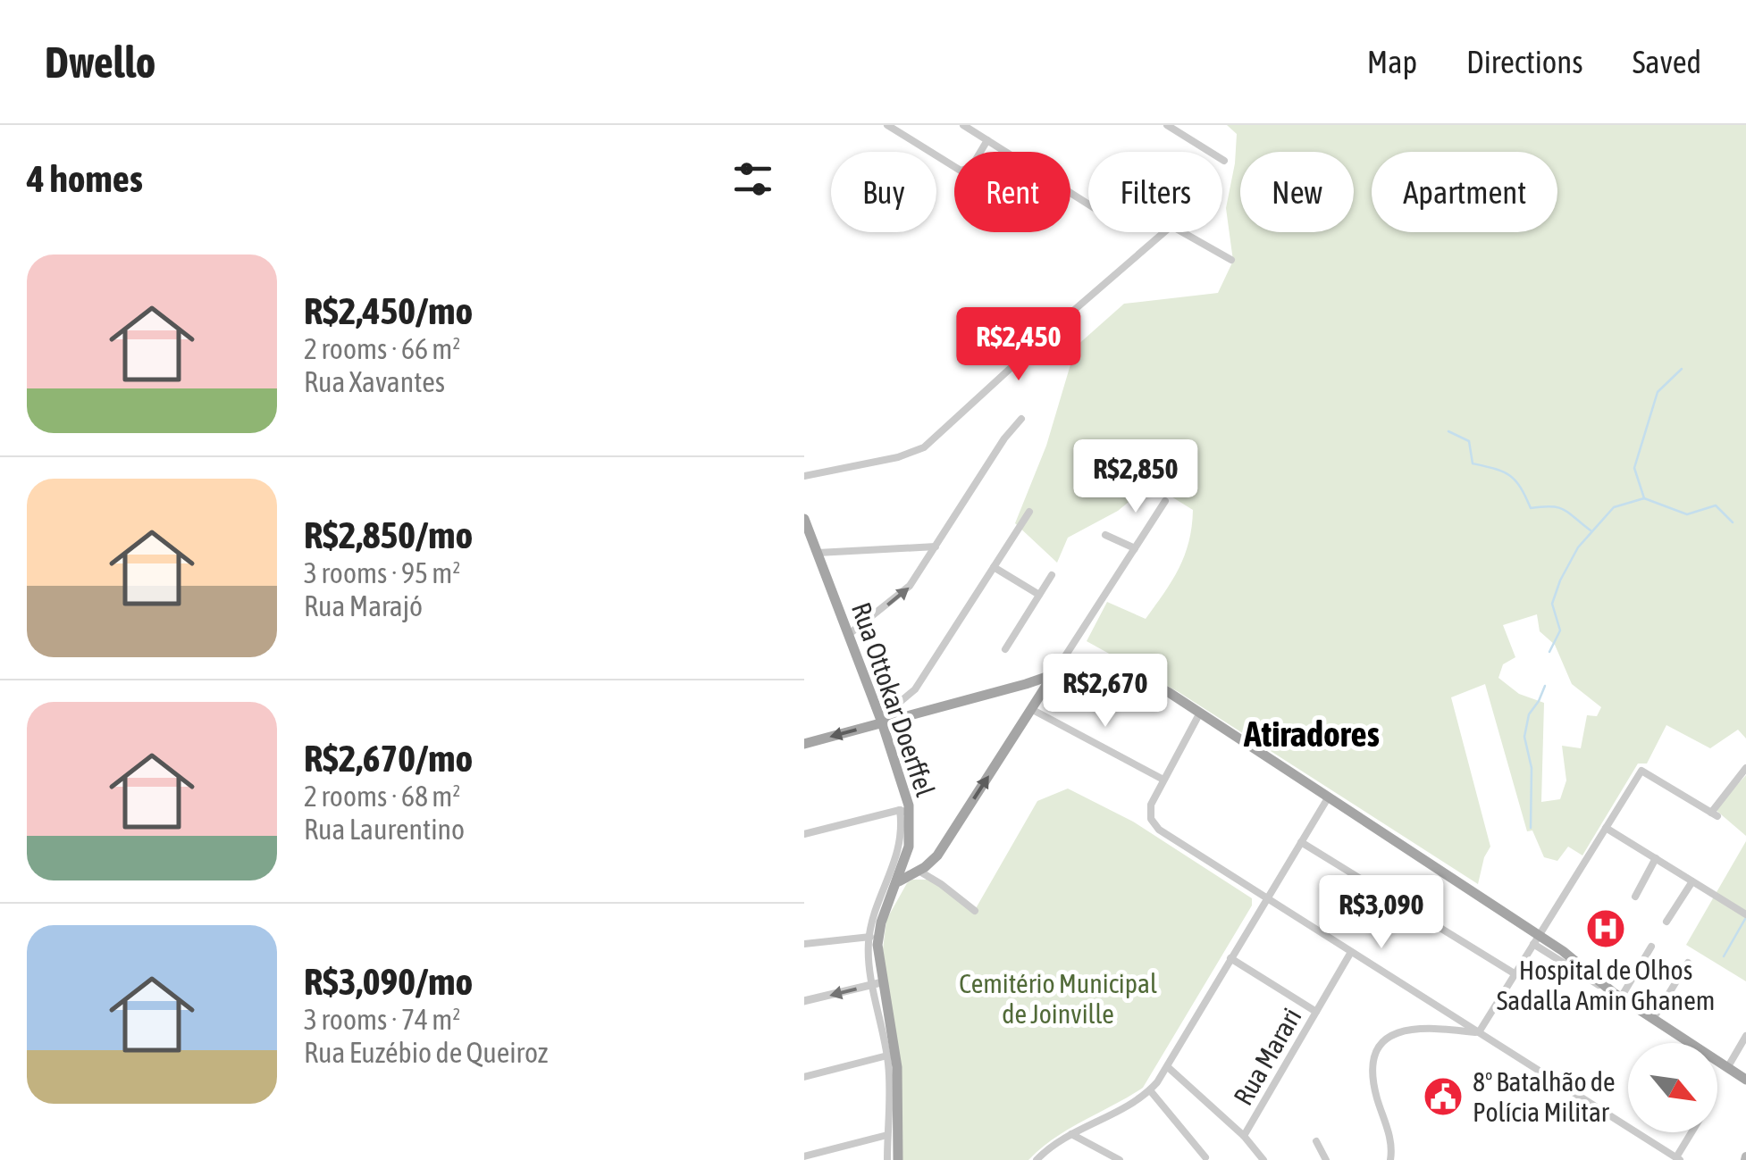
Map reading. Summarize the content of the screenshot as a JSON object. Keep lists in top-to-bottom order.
{
  "streets": {
    "main road": ["Rua Ottokar Doerffel"],
    "street": ["Rua Marari"]
  },
  "districts": ["Atiradores"],
  "parks": ["Cemitério Municipal de Joinville"],
  "places": {
    "hospital": ["Hospital de Olhos Sadalla Amin Ghanem"],
    "public building": ["8º Batalhão de Polícia Militar"]
  },
  "north": "bottom right",
  "page": {
    "header": "Dwello",
    "nav": ["Map", "Directions", "Saved"],
    "heading": "4 homes",
    "chip": [
      "Buy",
      "Rent",
      "Filters",
      "New",
      "Apartment"
    ],
    "list": [
      {
        "name": "R$2,450/mo",
        "note": "2 rooms · 66 m² · Rua Xavantes"
      },
      {
        "name": "R$2,850/mo",
        "note": "3 rooms · 95 m² · Rua Marajó"
      },
      {
        "name": "R$2,670/mo",
        "note": "2 rooms · 68 m² · Rua Laurentino"
      },
      {
        "name": "R$3,090/mo",
        "note": "3 rooms · 74 m² · Rua Euzébio de Queiroz"
      }
    ],
    "price": [
      "R$2,450",
      "R$2,850",
      "R$2,670",
      "R$3,090"
    ]
  }
}
